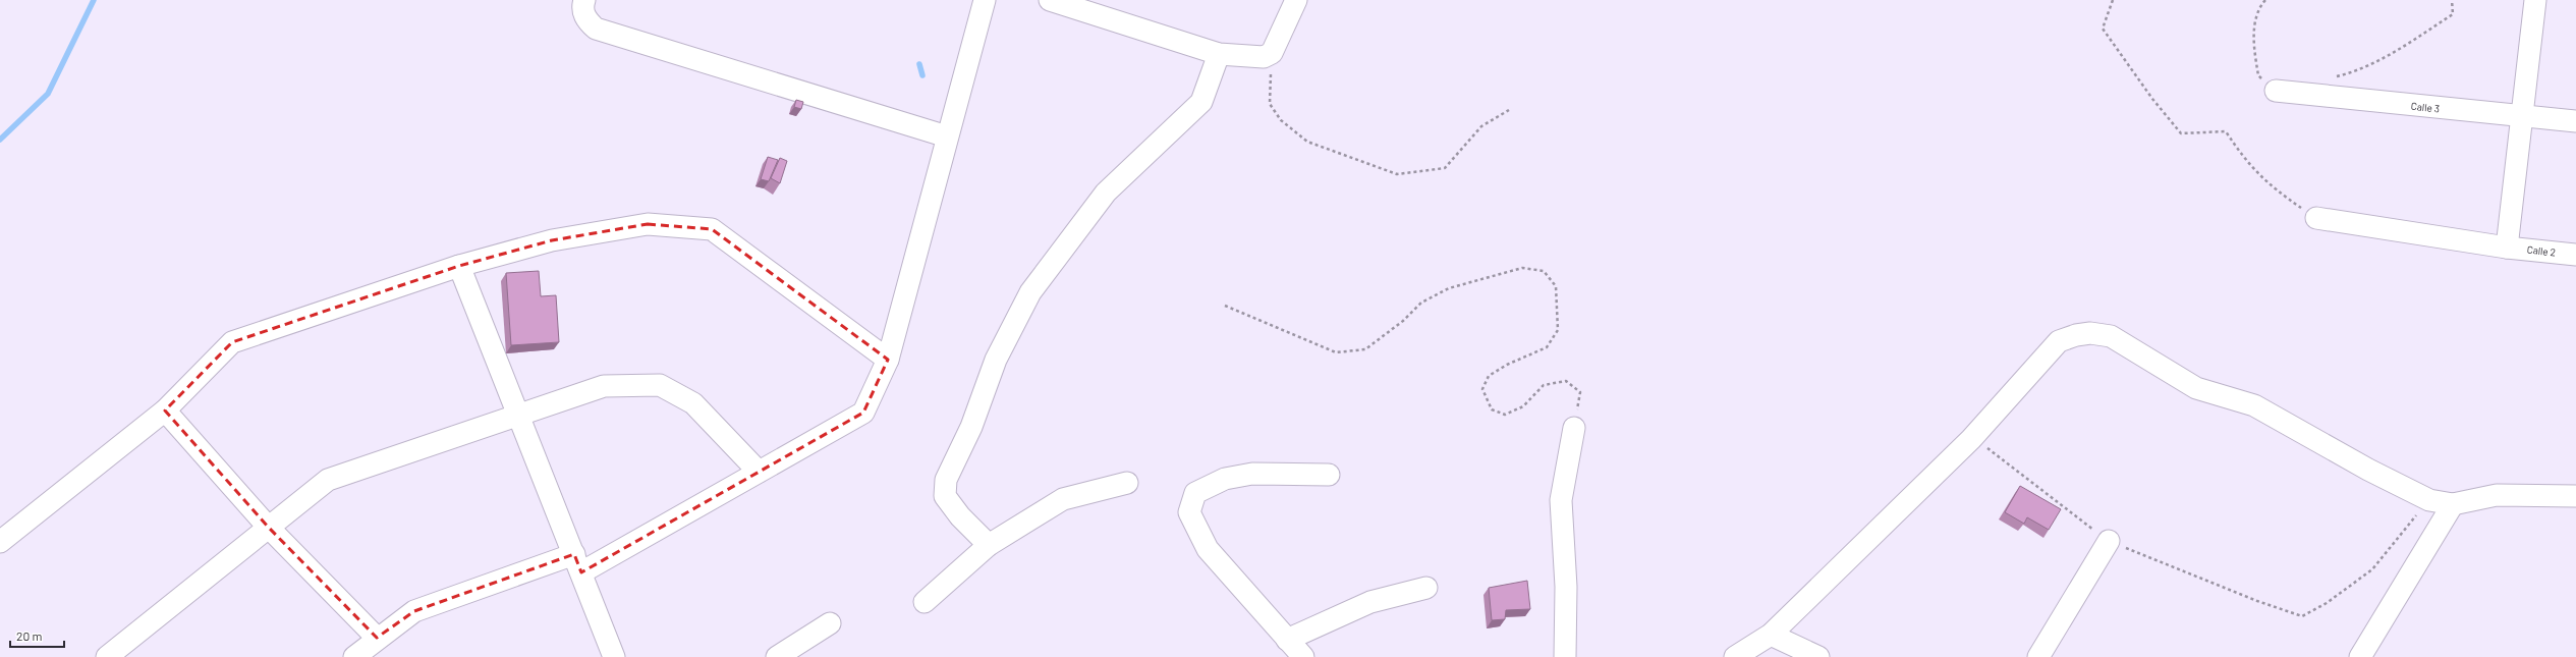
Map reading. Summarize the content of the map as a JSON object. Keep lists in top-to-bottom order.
{
  "streets": {
    "street": ["Calle 3", "Calle 2"]
  },
  "scale_bar": "20 m"
}
